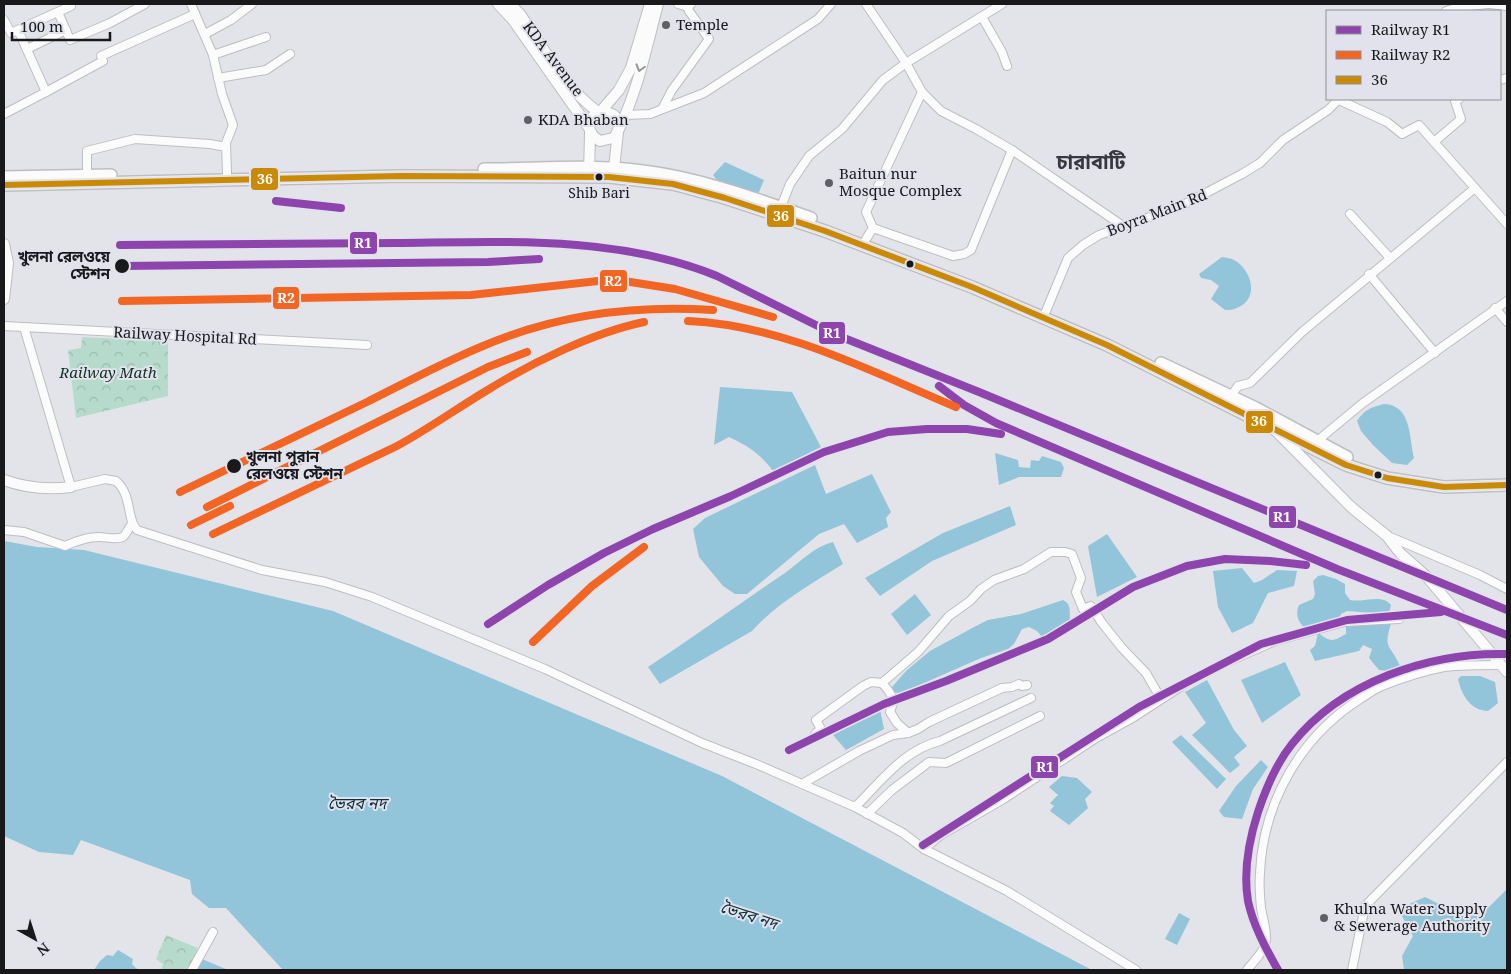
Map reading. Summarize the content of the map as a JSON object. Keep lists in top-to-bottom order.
{
  "streets": {
    "main road": ["KDA Avenue"],
    "street": ["Boyra Main Rd", "Railway Hospital Rd"]
  },
  "districts": ["চারাবাটি"],
  "water": ["ভৈরব নদ"],
  "parks": ["Railway Math"],
  "places": [
    "Temple",
    "KDA Bhaban",
    "Shib Bari",
    "Baitun nur Mosque Complex",
    "খুলনা রেলওয়ে স্টেশন",
    "খুলনা পুরান রেলওয়ে স্টেশন",
    "Khulna Water Supply & Sewerage Authority"
  ],
  "lines": ["transit line 36", "rail line R1", "rail line R2"],
  "legend": ["Railway R1", "Railway R2", "36"],
  "scale_bar": "100 m",
  "north": "bottom right"
}
